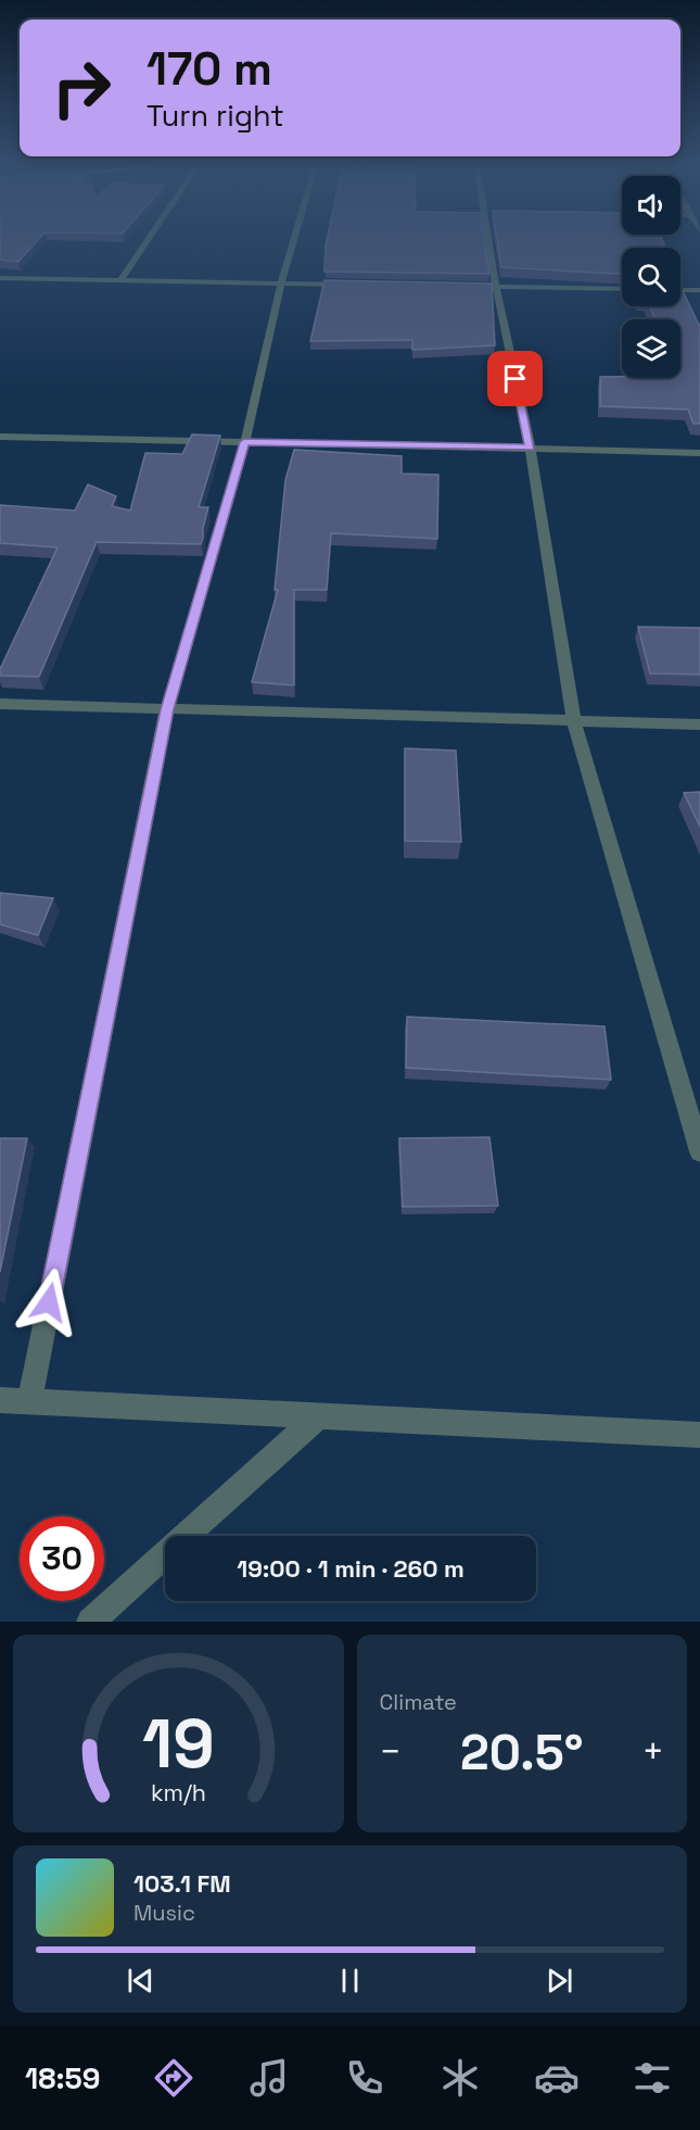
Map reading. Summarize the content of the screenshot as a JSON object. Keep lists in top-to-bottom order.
{
  "page": {
    "turn": ["170 m", "Turn right"],
    "limit": "30",
    "trip": "19:00 · 1 min · 260 m",
    "tile": "Climate",
    "heat": ["−", "20.5°", "+"],
    "song": ["103.1 FM", "Music"],
    "tabs": "18:59",
    "gauge": ["19", "km/h"]
  }
}
